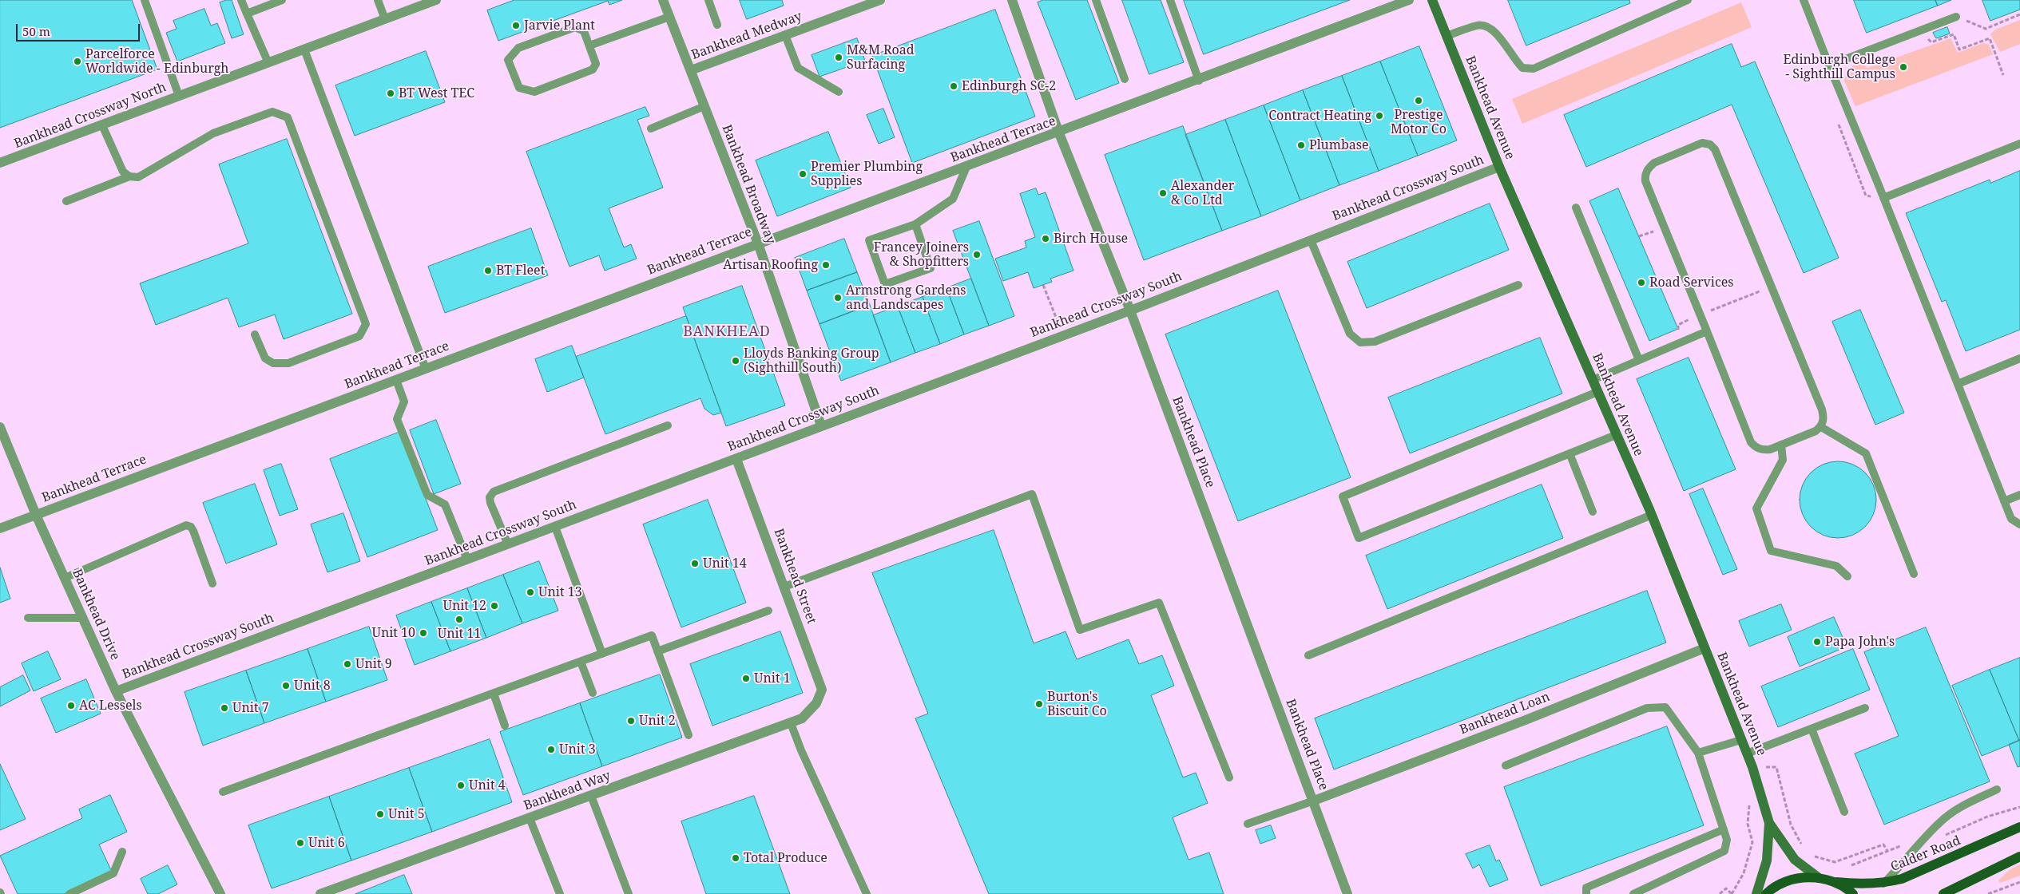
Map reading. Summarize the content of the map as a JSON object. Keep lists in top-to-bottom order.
{
  "streets": {
    "main road": ["Calder Road"],
    "street": [
      "Bankhead Medway",
      "Bankhead Avenue",
      "Bankhead Crossway North",
      "Bankhead Terrace",
      "Bankhead Broadway",
      "Bankhead Crossway South",
      "Bankhead Place",
      "Bankhead Street",
      "Bankhead Drive",
      "Bankhead Loan",
      "Bankhead Way"
    ]
  },
  "crossings": [
    ["Bankhead Medway", "Bankhead Broadway"],
    ["Bankhead Avenue", "Bankhead Crossway South"],
    ["Bankhead Avenue", "Bankhead Loan"],
    ["Bankhead Terrace", "Bankhead Broadway"],
    ["Bankhead Terrace", "Bankhead Place"],
    ["Bankhead Terrace", "Bankhead Drive"],
    ["Bankhead Broadway", "Bankhead Crossway South"],
    ["Bankhead Crossway South", "Bankhead Place"],
    ["Bankhead Crossway South", "Bankhead Street"],
    ["Bankhead Crossway South", "Bankhead Drive"],
    ["Bankhead Place", "Bankhead Loan"],
    ["Bankhead Street", "Bankhead Way"]
  ],
  "districts": ["BANKHEAD"],
  "places": [
    "Jarvie Plant",
    "M&M Road Surfacing",
    "Parcelforce Worldwide - Edinburgh",
    "Edinburgh College - Sighthill Campus",
    "Edinburgh SC-2",
    "BT West TEC",
    "Prestige Motor Co",
    "Contract Heating",
    "Plumbase",
    "Premier Plumbing Supplies",
    "Alexander & Co Ltd",
    "Birch House",
    "Francey Joiners & Shopfitters",
    "Artisan Roofing",
    "BT Fleet",
    "Road Services",
    "Armstrong Gardens and Landscapes",
    "Lloyds Banking Group (Sighthill South)",
    "Unit 14",
    "Unit 13",
    "Unit 12",
    "Unit 11",
    "Unit 10",
    "Papa John's",
    "Unit 9",
    "Unit 1",
    "Unit 8",
    "Burton's Biscuit Co",
    "AC Lessels",
    "Unit 7",
    "Unit 2",
    "Unit 3",
    "Unit 4",
    "Unit 5",
    "Unit 6",
    "Total Produce"
  ],
  "scale_bar": "50 m"
}
